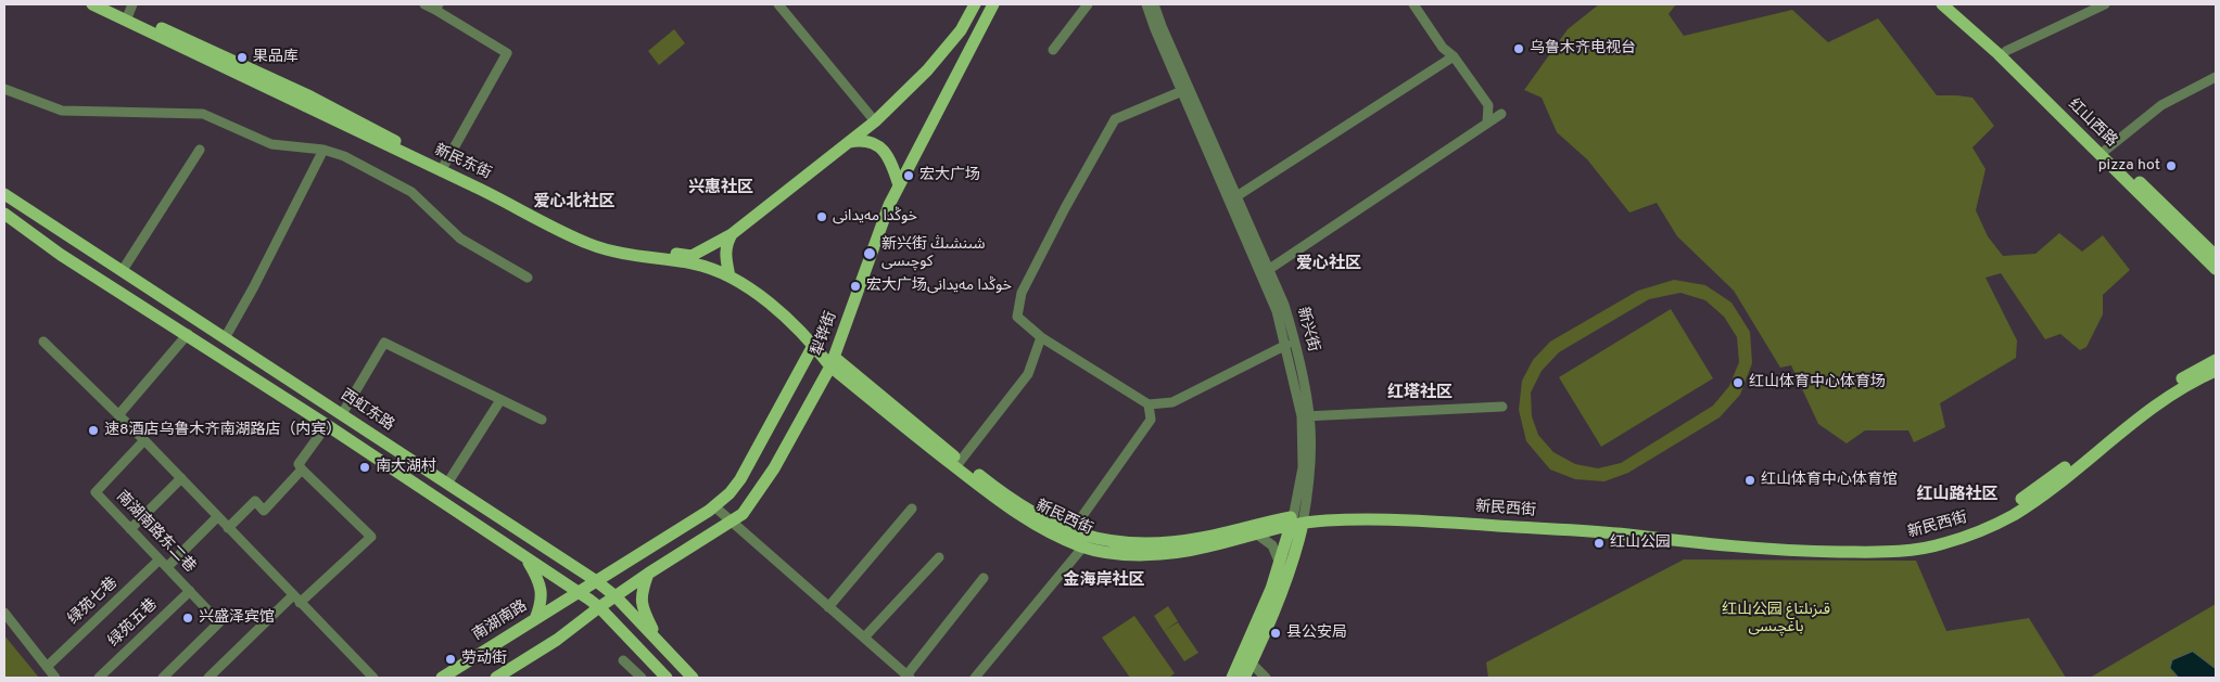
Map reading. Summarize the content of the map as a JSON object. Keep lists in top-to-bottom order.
{
  "streets": {
    "main road": [
      "红山西路",
      "新民东街",
      "新兴街",
      "犁铧街",
      "西虹东路",
      "新民西街",
      "南湖南路"
    ],
    "street": ["南湖南路东二巷", "绿苑七巷", "绿苑五巷"]
  },
  "crossings": [
    ["新民东街", "犁铧街"],
    ["新民东街", "新民西街"],
    ["新兴街", "新民西街"],
    ["犁铧街", "西虹东路"],
    ["犁铧街", "新民西街"],
    ["犁铧街", "南湖南路"],
    ["南湖南路东二巷", "绿苑七巷"],
    ["南湖南路东二巷", "绿苑五巷"]
  ],
  "districts": [
    "兴惠社区",
    "爱心北社区",
    "爱心社区",
    "红塔社区",
    "红山路社区",
    "金海岸社区"
  ],
  "parks": ["红山公园 قىزىلتاغ باغچىسى"],
  "places": [
    "乌鲁木齐电视台",
    "果品库",
    "pizza hot",
    "宏大广场",
    "خوڭدا مەيدانى",
    "新兴街 شىنشىڭ كوچىسى",
    "宏大广场خوڭدا مەيدانى",
    "红山体育中心体育场",
    "速8酒店乌鲁木齐南湖路店（内宾）",
    "南大湖村",
    "红山体育中心体育馆",
    "红山公园",
    "兴盛泽宾馆",
    "县公安局",
    "劳动街"
  ]
}
